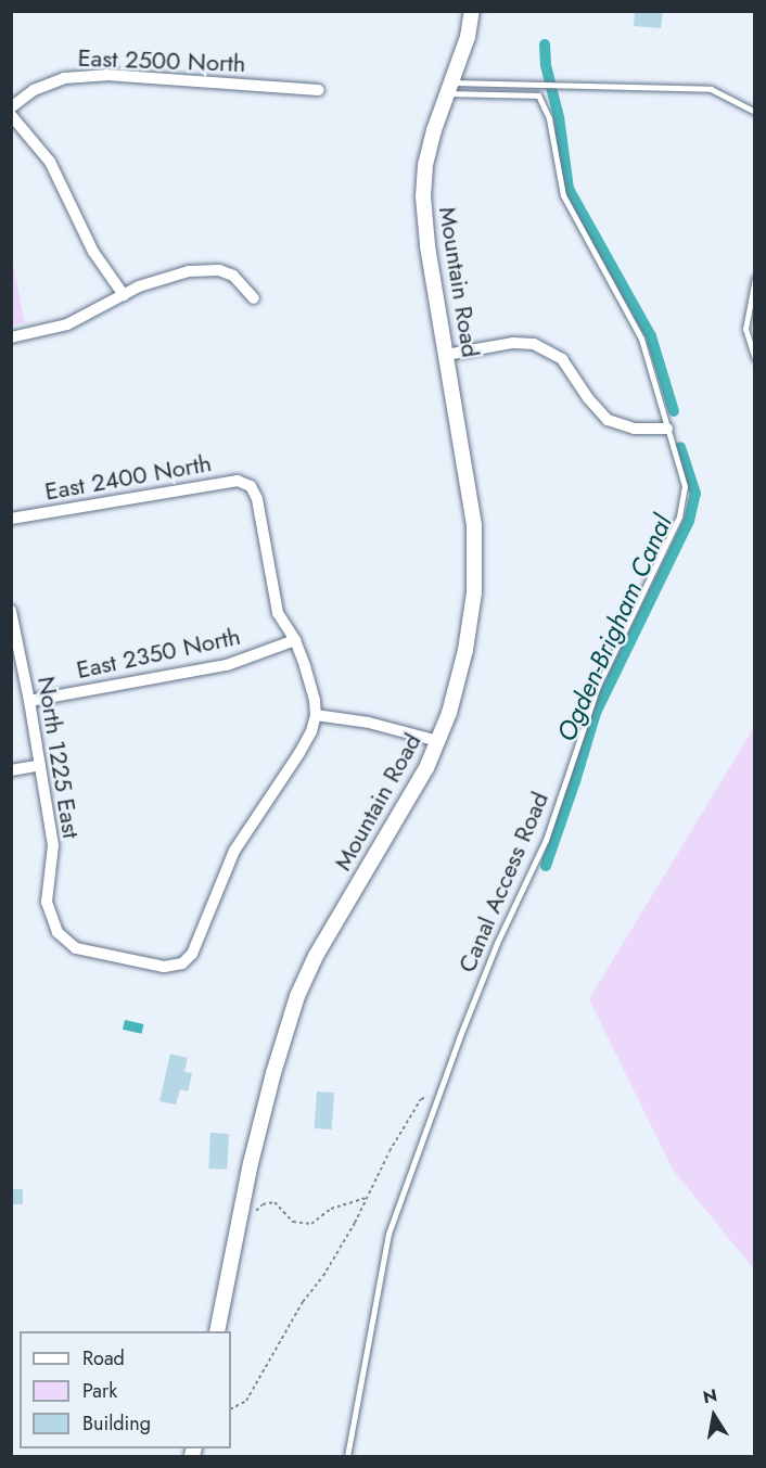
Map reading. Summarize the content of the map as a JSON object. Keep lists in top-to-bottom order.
{
  "streets": {
    "street": [
      "East 2500 North",
      "Mountain Road",
      "East 2400 North",
      "East 2350 North",
      "North 1225 East"
    ],
    "lane": ["Canal Access Road"]
  },
  "crossings": [
    ["Mountain Road", "Canal Access Road"],
    ["East 2400 North", "East 2350 North"],
    ["East 2350 North", "North 1225 East"]
  ],
  "water": ["Ogden-Brigham Canal"],
  "legend": ["Road", "Park", "Building"],
  "north": "top"
}
